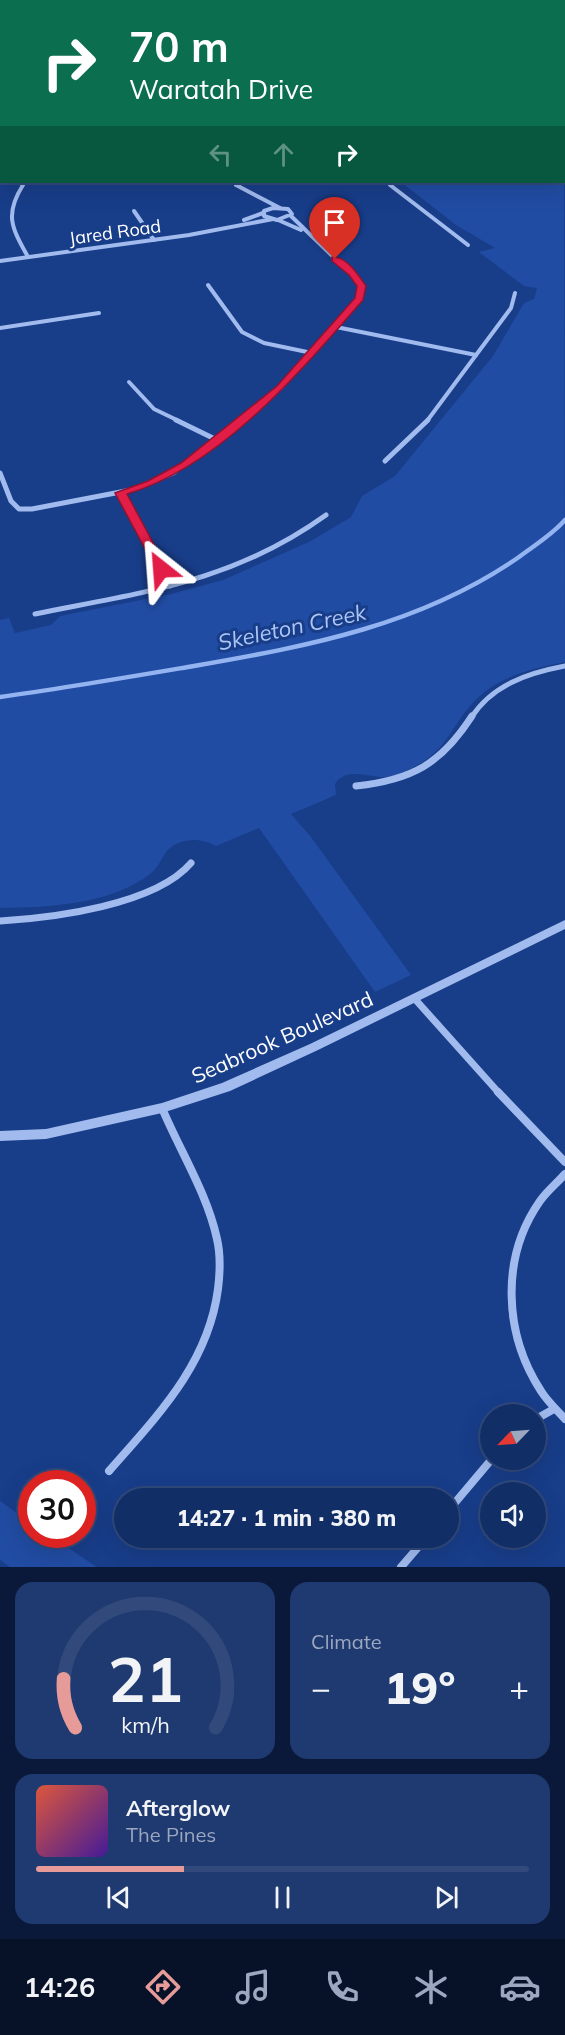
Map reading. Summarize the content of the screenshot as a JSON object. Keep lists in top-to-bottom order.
{
  "streets": {
    "street": ["Jared Road", "Seabrook Boulevard"]
  },
  "water": ["Skeleton Creek"],
  "north": "bottom left",
  "page": {
    "turn": ["70 m", "Waratah Drive"],
    "limit": "30",
    "trip": "14:27 · 1 min · 380 m",
    "tile": "Climate",
    "heat": ["−", "19°", "+"],
    "song": ["Afterglow", "The Pines"],
    "tabs": "14:26",
    "gauge": ["21", "km/h"]
  }
}
